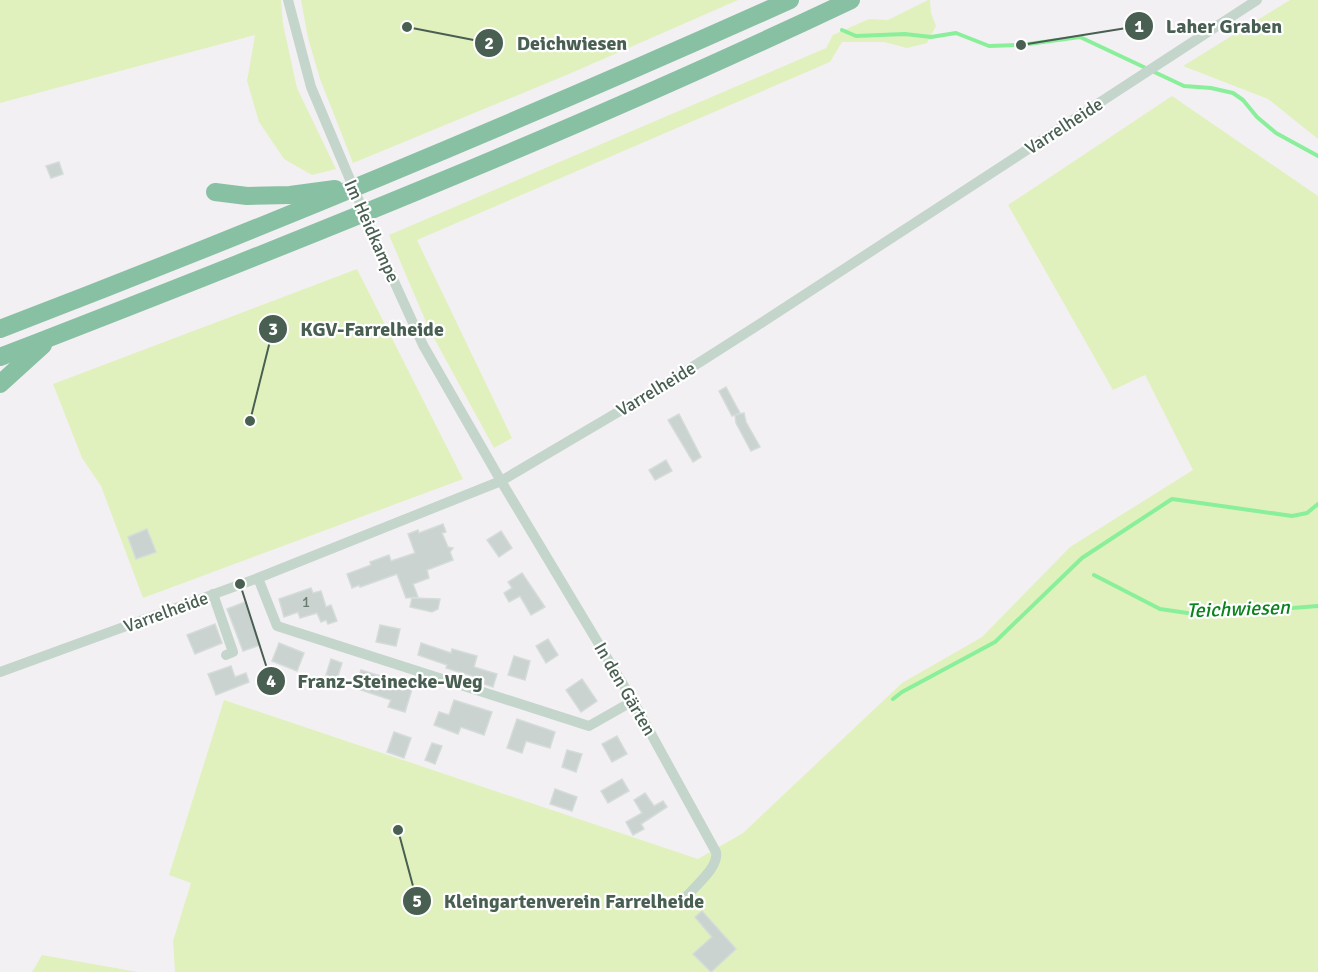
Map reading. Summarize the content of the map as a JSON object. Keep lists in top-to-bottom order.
{
  "streets": {
    "street": ["Varrelheide", "Im Heidkampe", "In den Gärten"]
  },
  "crossings": [
    ["Varrelheide", "Im Heidkampe"],
    ["Varrelheide", "In den Gärten"],
    ["Im Heidkampe", "In den Gärten"]
  ],
  "water": ["Teichwiesen"],
  "places": [
    "Deichwiesen",
    "Laher Graben",
    "KGV-Farrelheide",
    "Franz-Steinecke-Weg",
    "Kleingartenverein Farrelheide"
  ],
  "house_numbers": ["1"]
}
